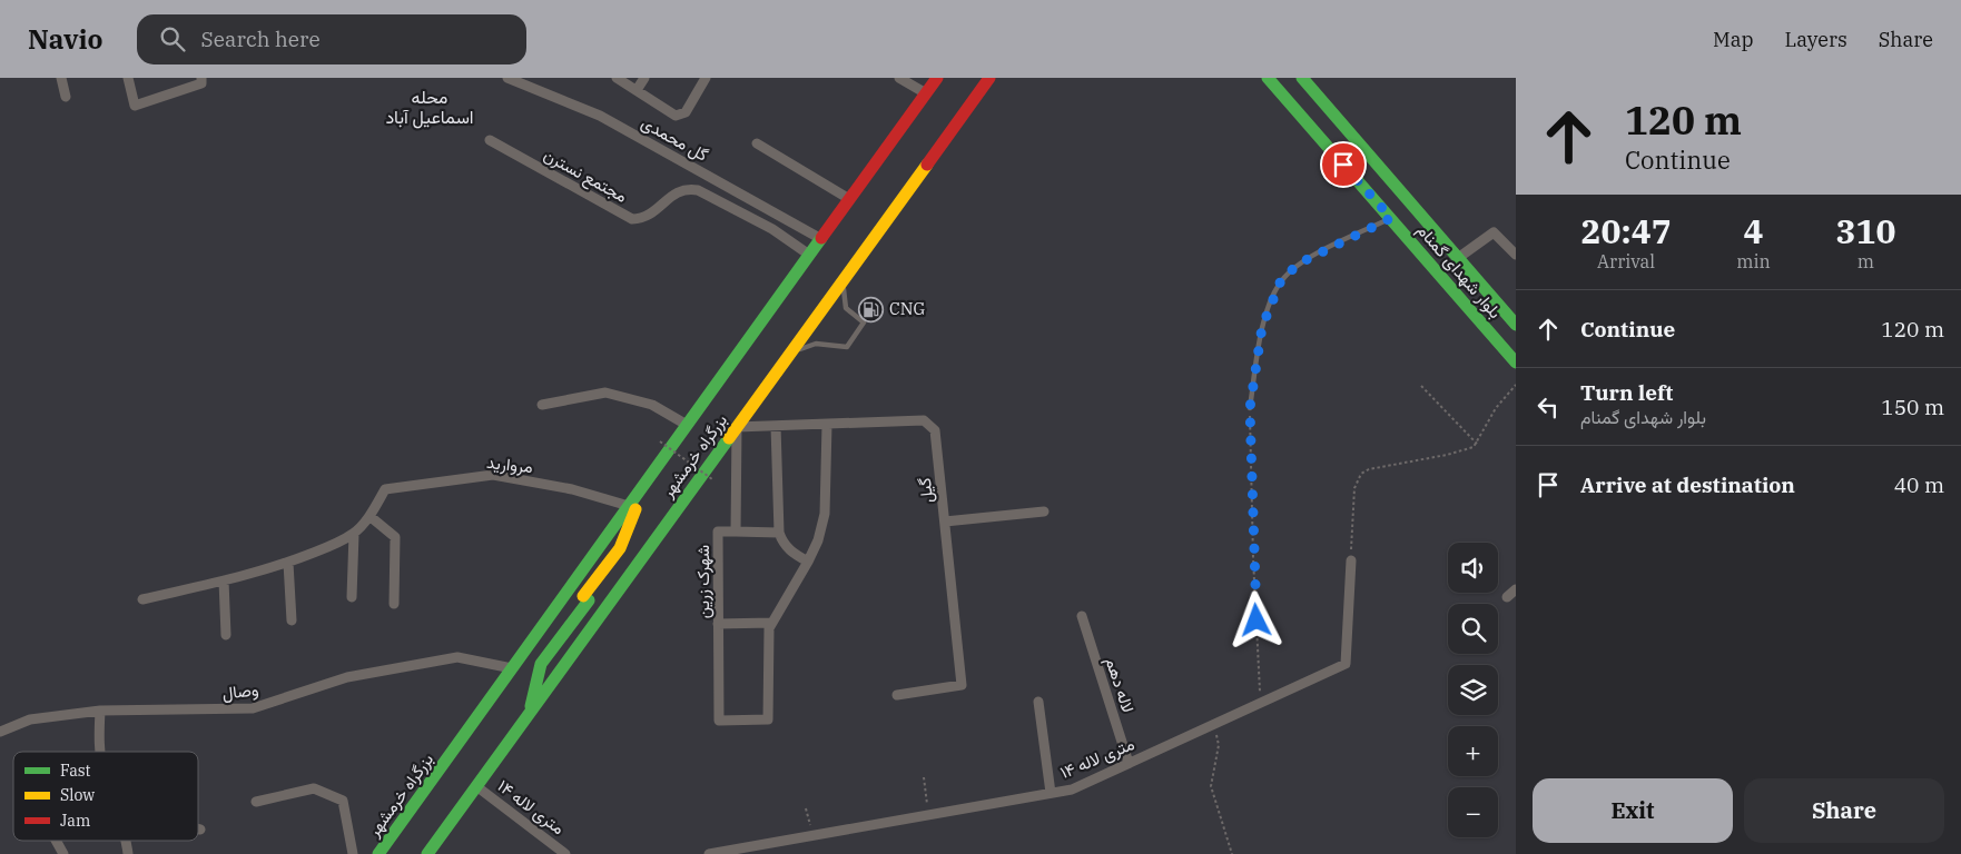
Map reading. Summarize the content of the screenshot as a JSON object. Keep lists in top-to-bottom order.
{
  "streets": {
    "main road": ["بلوار شهدای گمنام", "بزرگراه خرمشهر"],
    "street": [
      "گل محمدی",
      "مجتمع نسترن",
      "مروارید",
      "گیل",
      "شهرک زرین",
      "لاله دهم",
      "وصال",
      "۱۴ متری لاله"
    ]
  },
  "crossings": [
    ["گل محمدی", "بزرگراه خرمشهر"],
    ["مجتمع نسترن", "بزرگراه خرمشهر"],
    ["بزرگراه خرمشهر", "مروارید"],
    ["بزرگراه خرمشهر", "گیل"],
    ["بزرگراه خرمشهر", "وصال"],
    ["بزرگراه خرمشهر", "۱۴ متری لاله"],
    ["لاله دهم", "۱۴ متری لاله"]
  ],
  "districts": ["محله اسماعیل آباد"],
  "places": {
    "fuel station": ["CNG"]
  },
  "legend": ["Fast", "Slow", "Jam"],
  "page": {
    "header": "Navio",
    "search": "Search here",
    "nav": ["Map", "Layers", "Share"],
    "turn": ["120 m", "Continue"],
    "eta": [
      "20:47",
      "Arrival",
      "4",
      "min",
      "310",
      "m"
    ],
    "list": [
      {
        "name": "Continue",
        "value": "120 m"
      },
      {
        "name": "Turn left",
        "note": "بلوار شهدای گمنام",
        "value": "150 m"
      },
      {
        "name": "Arrive at destination",
        "value": "40 m"
      }
    ],
    "map_buttons": ["+", "−"],
    "buttons": ["Exit", "Share"]
  }
}
